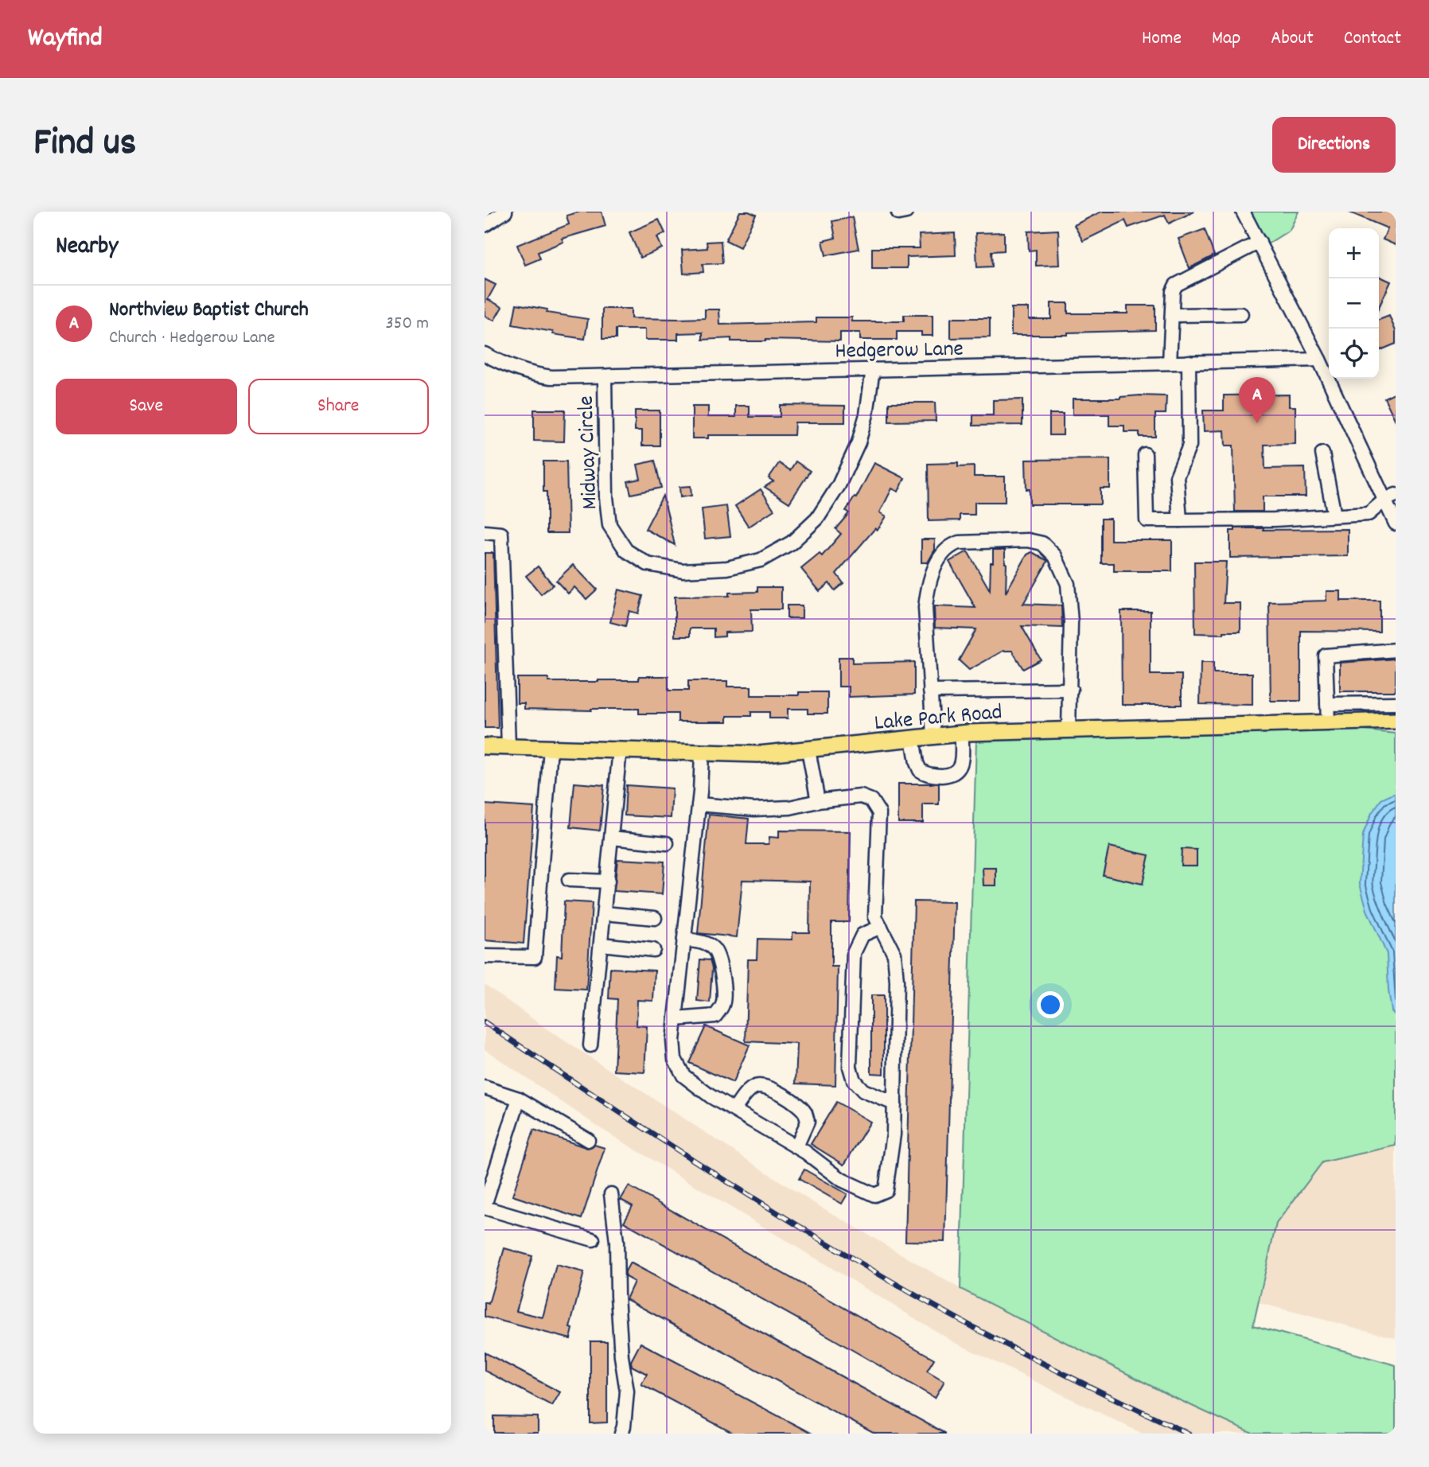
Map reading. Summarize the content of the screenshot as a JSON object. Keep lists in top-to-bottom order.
{
  "streets": {
    "main road": ["Lake Park Road"],
    "street": ["Hedgerow Lane", "Midway Circle"]
  },
  "crossings": [
    ["Hedgerow Lane", "Midway Circle"]
  ],
  "page": {
    "header": "Wayfind",
    "nav": [
      "Home",
      "Map",
      "About",
      "Contact"
    ],
    "title": "Find us",
    "buttons": [
      "Directions",
      ["Save", "Share"]
    ],
    "heading": "Nearby",
    "map_buttons": ["+", "−"],
    "list": [
      {
        "mark": "A",
        "name": "Northview Baptist Church",
        "note": "Church · Hedgerow Lane",
        "value": "350 m"
      }
    ],
    "pins": "A"
  }
}
